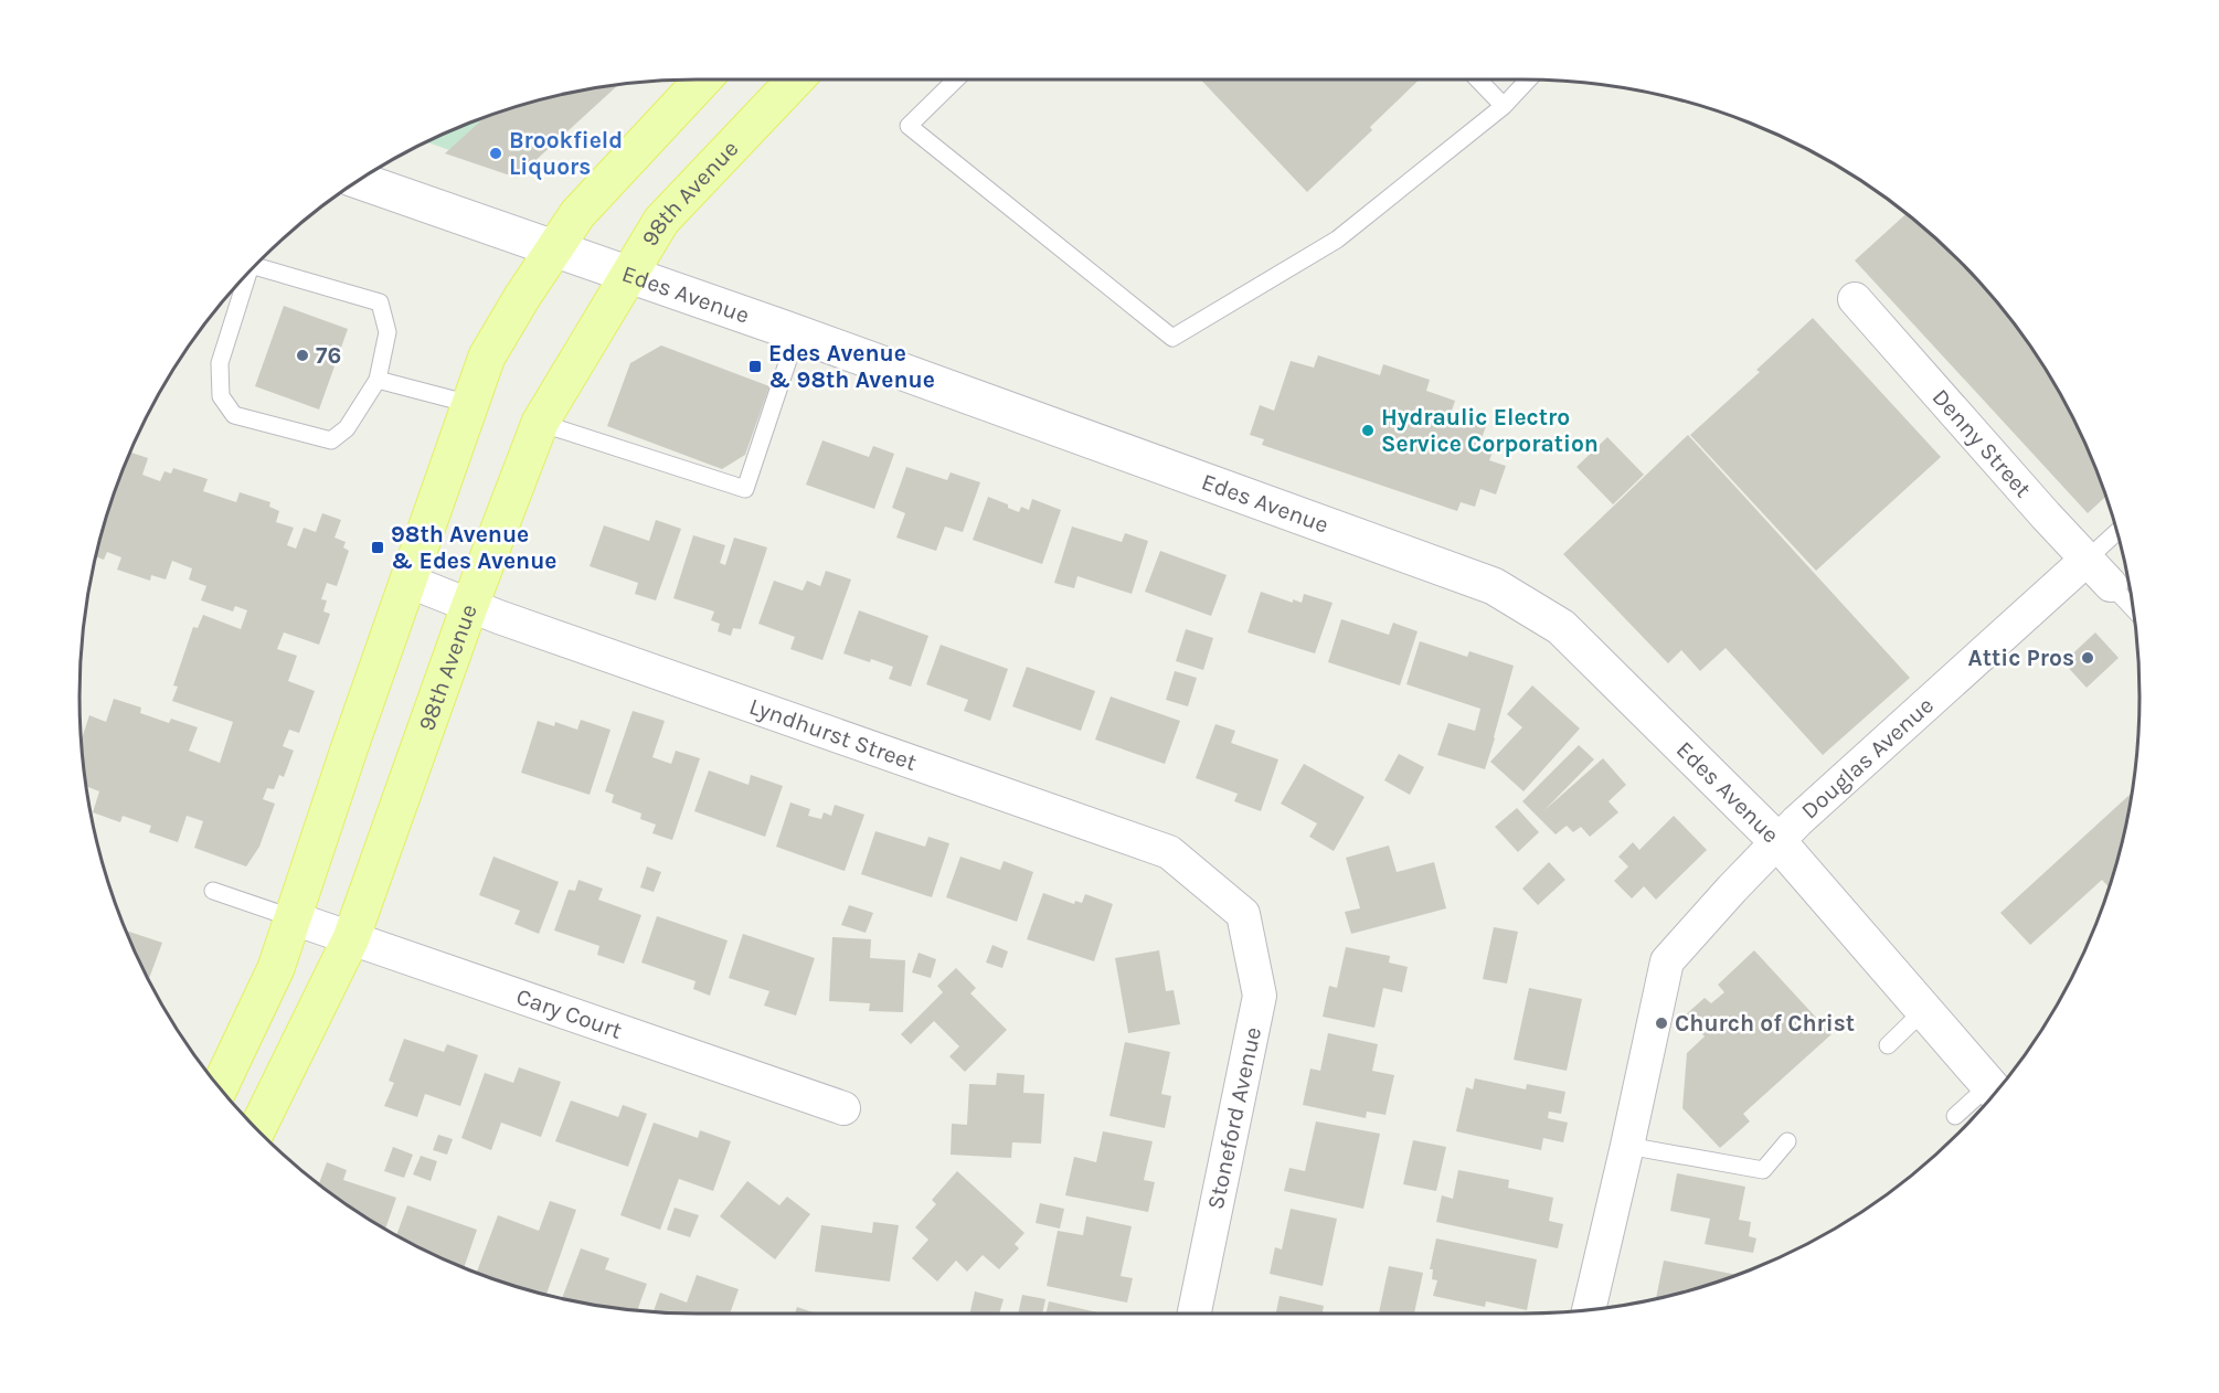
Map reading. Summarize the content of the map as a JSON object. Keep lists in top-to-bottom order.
{
  "streets": {
    "main road": ["98th Avenue"],
    "street": [
      "Edes Avenue",
      "Denny Street",
      "Lyndhurst Street",
      "Douglas Avenue",
      "Cary Court",
      "Stoneford Avenue"
    ]
  },
  "crossings": [
    ["98th Avenue", "Edes Avenue"],
    ["98th Avenue", "Lyndhurst Street"],
    ["98th Avenue", "Cary Court"],
    ["Edes Avenue", "Douglas Avenue"],
    ["Denny Street", "Douglas Avenue"],
    ["Lyndhurst Street", "Stoneford Avenue"]
  ],
  "places": {
    "other": [
      "Brookfield Liquors",
      "76",
      "Hydraulic Electro Service Corporation",
      "Attic Pros",
      "Church of Christ"
    ],
    "transit": ["Edes Avenue & 98th Avenue", "98th Avenue & Edes Avenue"]
  }
}
